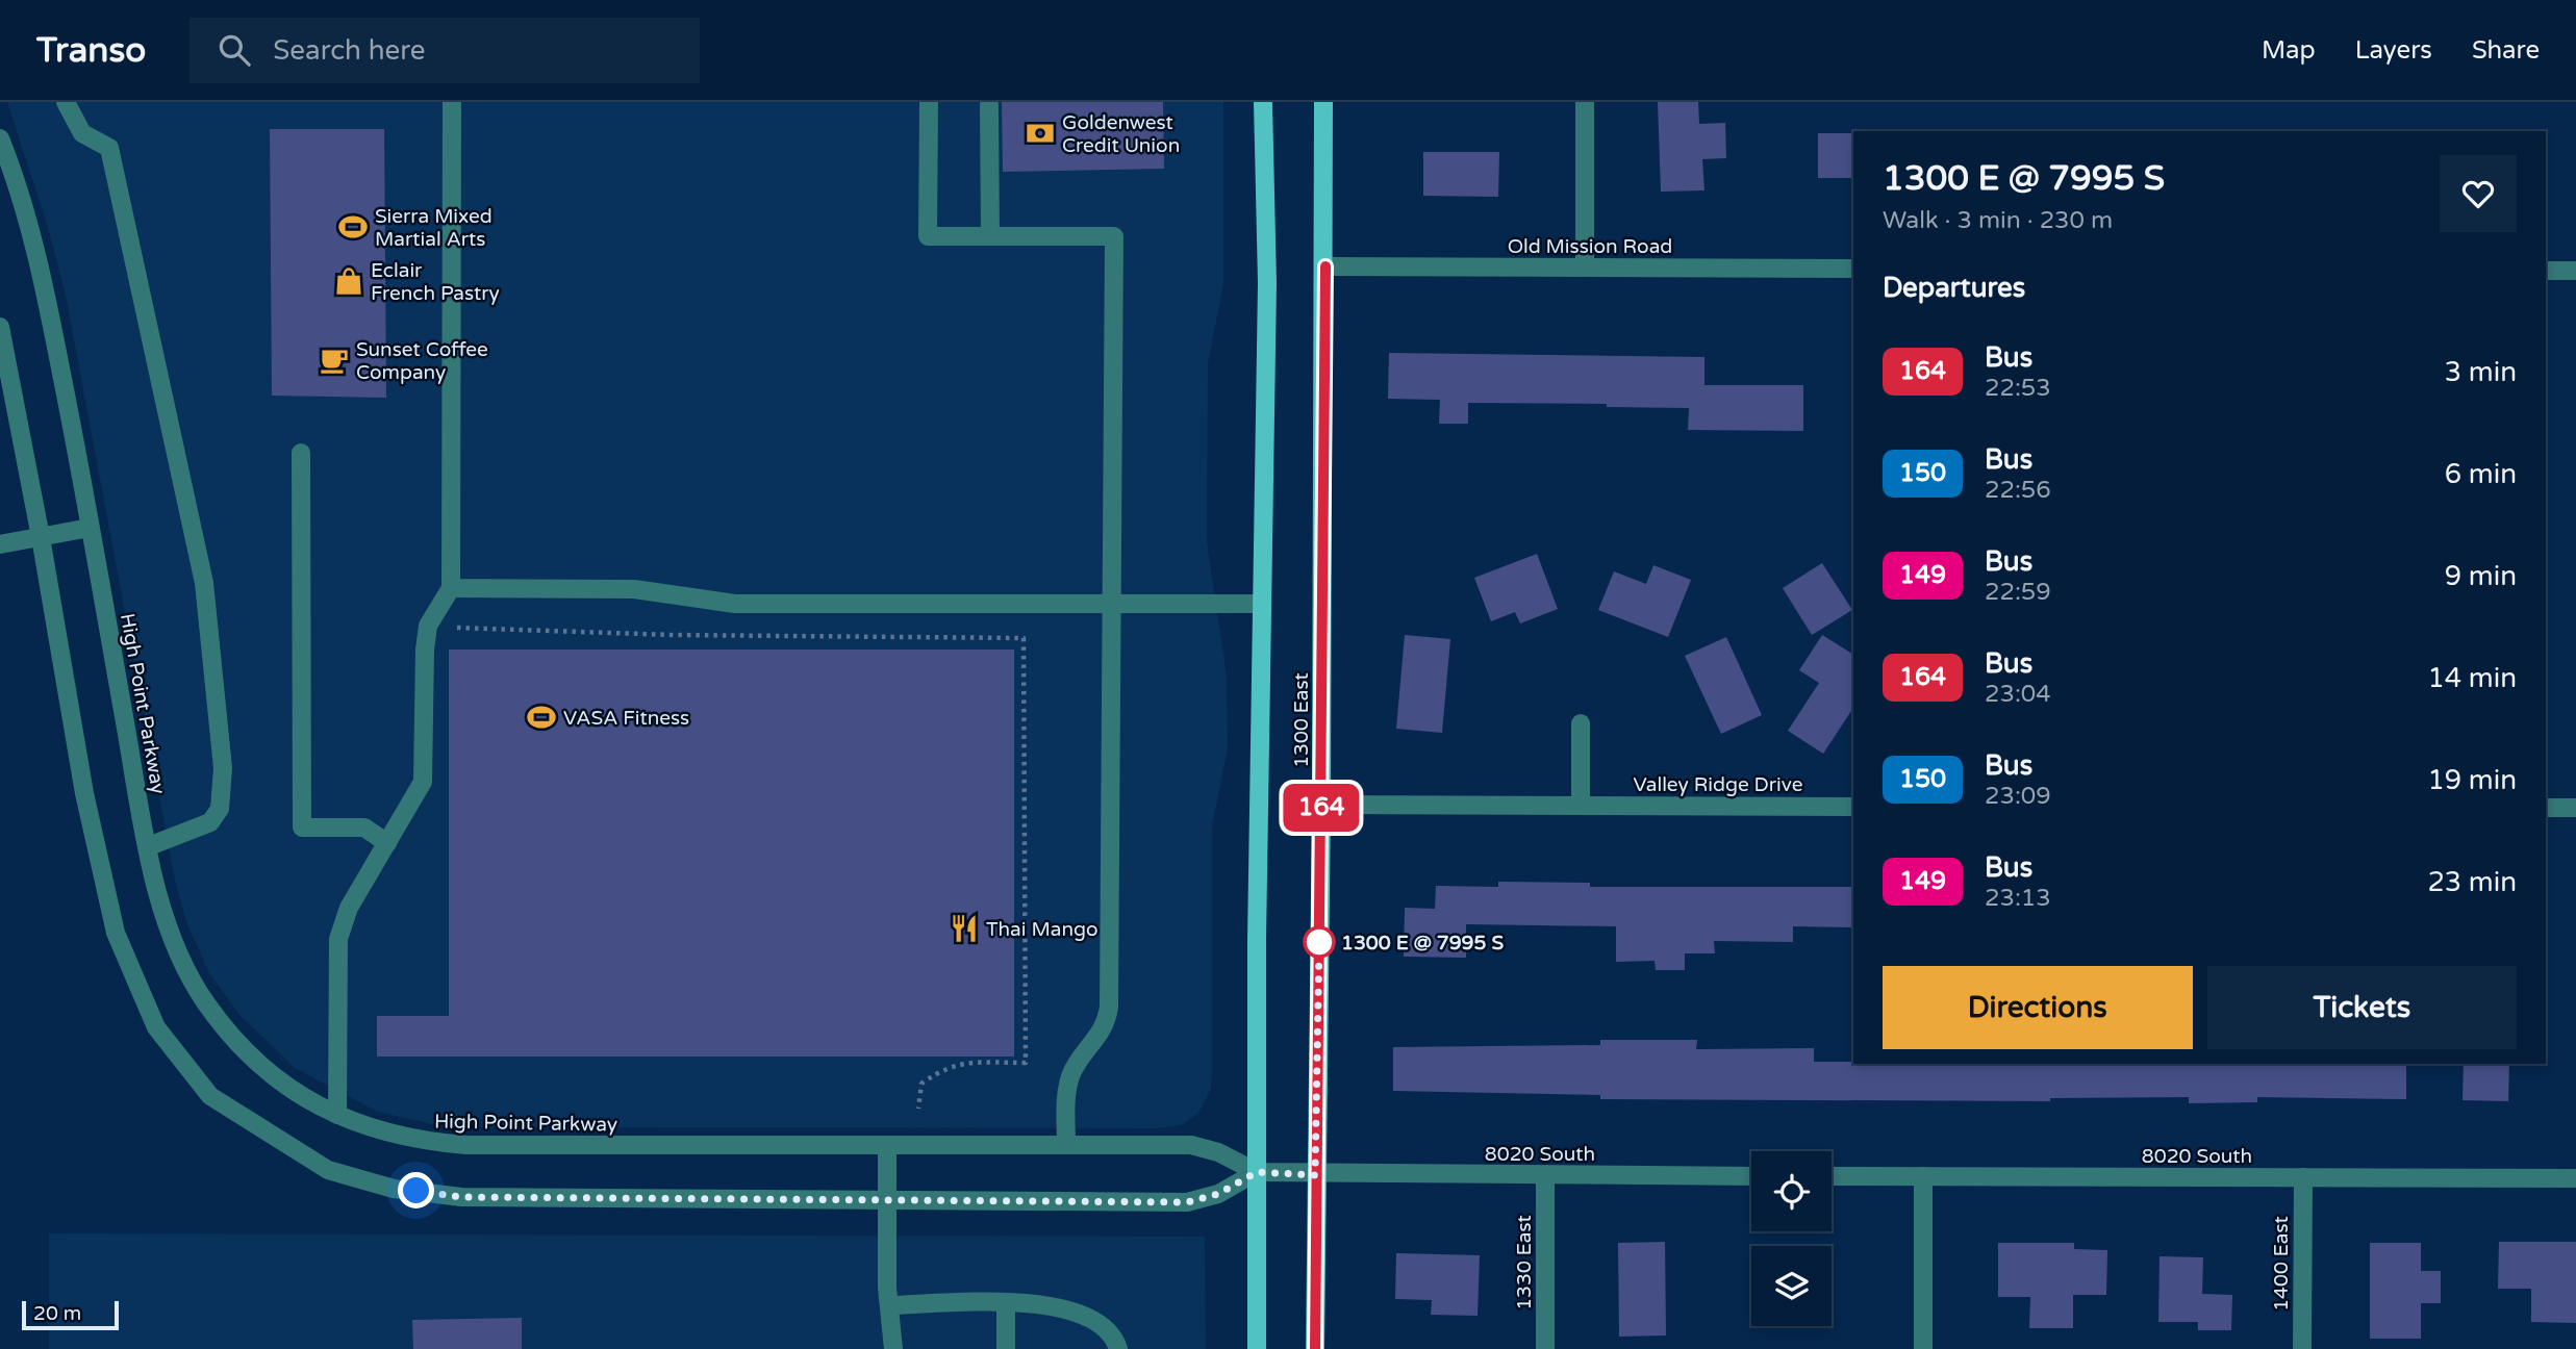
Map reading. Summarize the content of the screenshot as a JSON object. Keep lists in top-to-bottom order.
{
  "streets": {
    "main road": ["1300 East"],
    "street": [
      "Old Mission Road",
      "High Point Parkway",
      "Valley Ridge Drive",
      "8020 South",
      "1330 East",
      "1400 East"
    ]
  },
  "crossings": [
    ["Old Mission Road", "1300 East"],
    ["High Point Parkway", "1300 East"],
    ["High Point Parkway", "8020 South"],
    ["1300 East", "Valley Ridge Drive"],
    ["1300 East", "8020 South"],
    ["8020 South", "1330 East"],
    ["8020 South", "1400 East"]
  ],
  "places": {
    "bank": ["Goldenwest Credit Union"],
    "sports": ["Sierra Mixed Martial Arts", "VASA Fitness"],
    "shop": ["Eclair French Pastry"],
    "cafe": ["Sunset Coffee Company"],
    "restaurant": ["Thai Mango"],
    "other": ["1300 E @ 7995 S"]
  },
  "lines": ["bus line 164"],
  "scale_bar": "20 m",
  "page": {
    "header": "Transo",
    "search": "Search here",
    "nav": ["Map", "Layers", "Share"],
    "on_map": "164",
    "heading": [
      ["1300 E @ 7995 S", "Walk · 3 min · 230 m"],
      "Departures"
    ],
    "list": [
      {
        "mark": "164",
        "name": "Bus",
        "note": "22:53",
        "value": "3 min"
      },
      {
        "mark": "150",
        "name": "Bus",
        "note": "22:56",
        "value": "6 min"
      },
      {
        "mark": "149",
        "name": "Bus",
        "note": "22:59",
        "value": "9 min"
      },
      {
        "mark": "164",
        "name": "Bus",
        "note": "23:04",
        "value": "14 min"
      },
      {
        "mark": "150",
        "name": "Bus",
        "note": "23:09",
        "value": "19 min"
      },
      {
        "mark": "149",
        "name": "Bus",
        "note": "23:13",
        "value": "23 min"
      }
    ],
    "buttons": ["Directions", "Tickets"],
    "scale": "20 m"
  }
}
